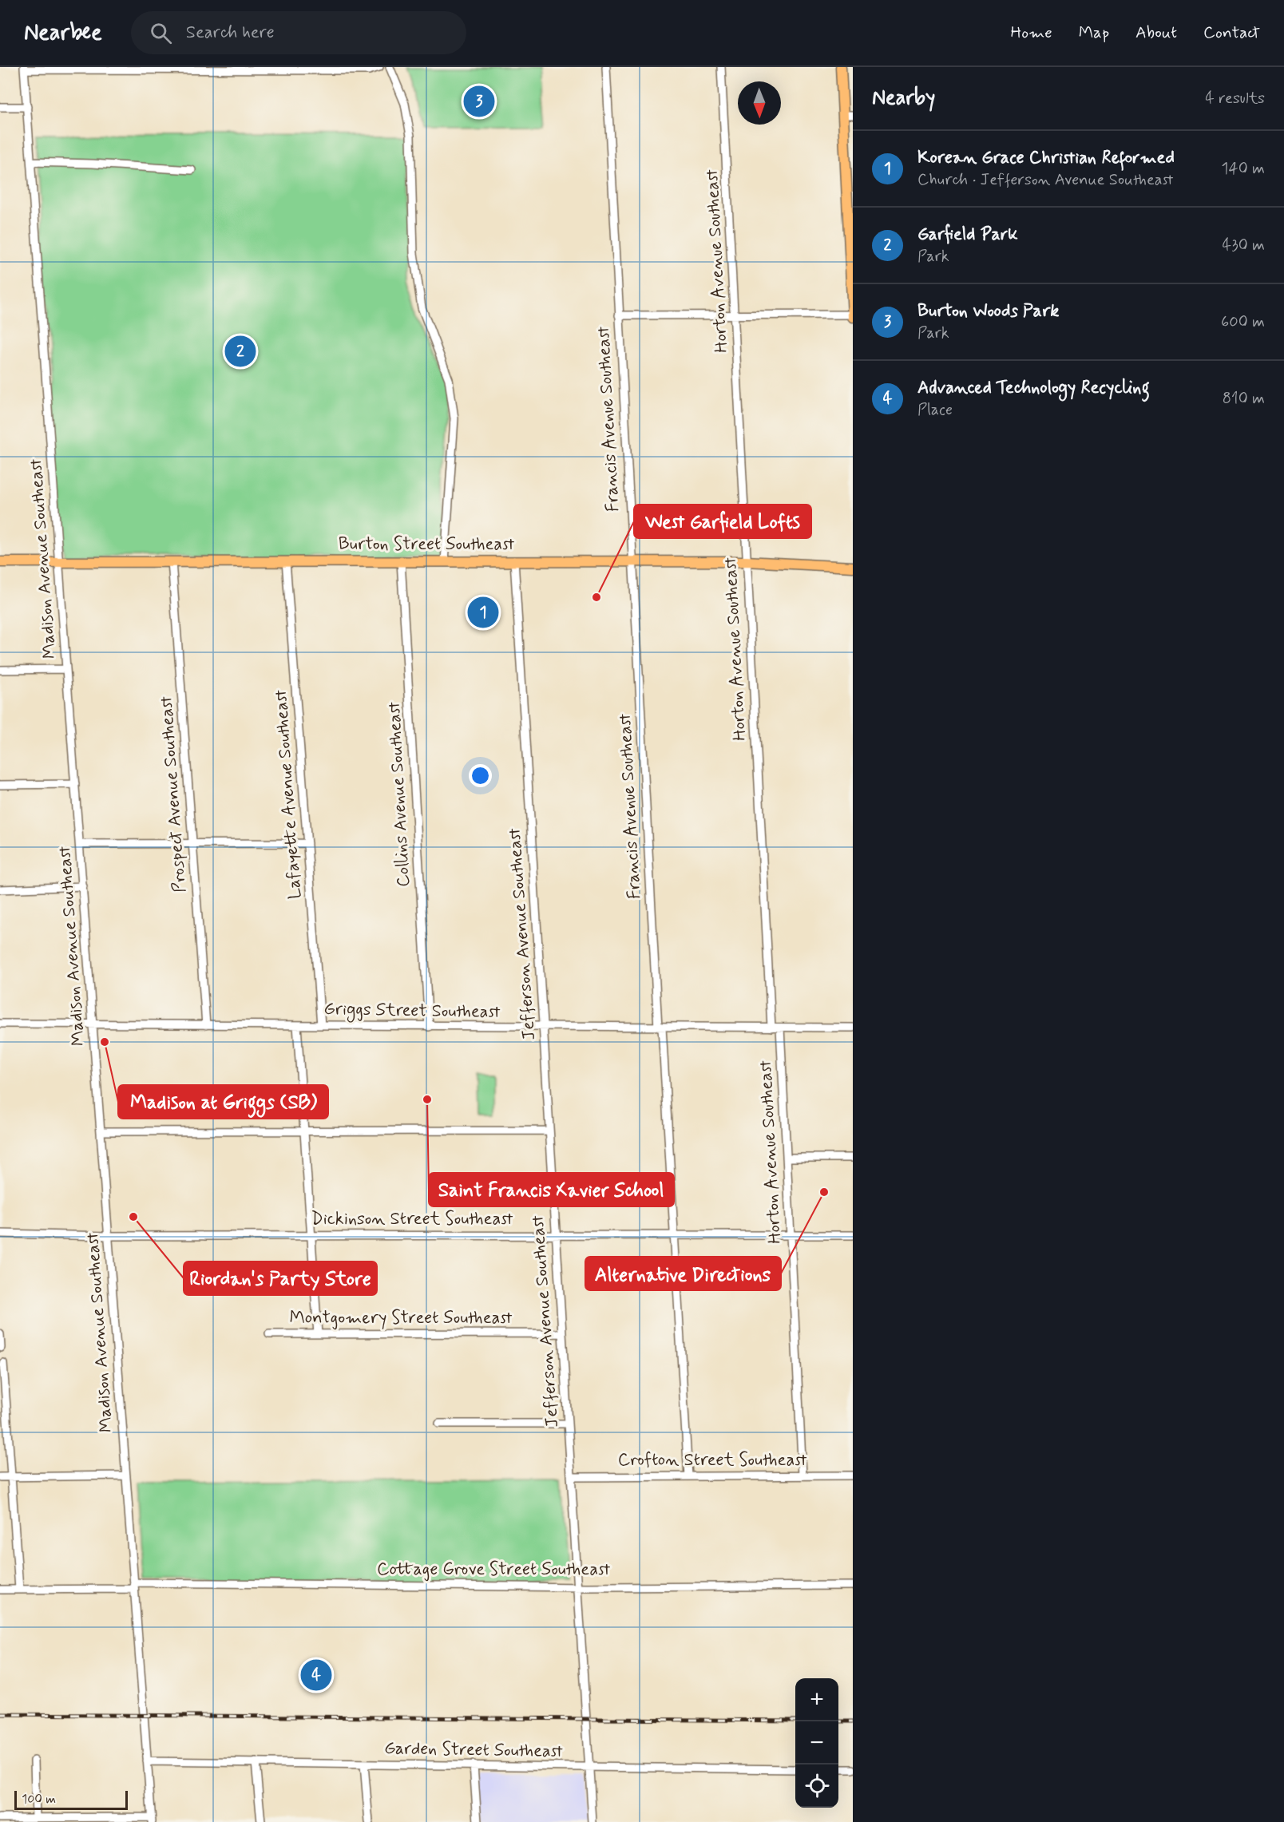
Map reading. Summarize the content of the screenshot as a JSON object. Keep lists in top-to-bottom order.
{
  "streets": {
    "main road": ["Burton Street Southeast"],
    "street": [
      "Horton Avenue Southeast",
      "Francis Avenue Southeast",
      "Madison Avenue Southeast",
      "Prospect Avenue Southeast",
      "Lafayette Avenue Southeast",
      "Collins Avenue Southeast",
      "Jefferson Avenue Southeast",
      "Griggs Street Southeast",
      "Dickinson Street Southeast",
      "Montgomery Street Southeast",
      "Crofton Street Southeast",
      "Cottage Grove Street Southeast",
      "Garden Street Southeast"
    ]
  },
  "crossings": [
    ["Horton Avenue Southeast", "Burton Street Southeast"],
    ["Horton Avenue Southeast", "Griggs Street Southeast"],
    ["Horton Avenue Southeast", "Dickinson Street Southeast"],
    ["Horton Avenue Southeast", "Crofton Street Southeast"],
    ["Francis Avenue Southeast", "Burton Street Southeast"],
    ["Francis Avenue Southeast", "Griggs Street Southeast"],
    ["Francis Avenue Southeast", "Dickinson Street Southeast"],
    ["Francis Avenue Southeast", "Crofton Street Southeast"],
    ["Burton Street Southeast", "Madison Avenue Southeast"],
    ["Burton Street Southeast", "Prospect Avenue Southeast"],
    ["Burton Street Southeast", "Lafayette Avenue Southeast"],
    ["Burton Street Southeast", "Collins Avenue Southeast"],
    ["Burton Street Southeast", "Jefferson Avenue Southeast"],
    ["Madison Avenue Southeast", "Griggs Street Southeast"],
    ["Madison Avenue Southeast", "Dickinson Street Southeast"],
    ["Madison Avenue Southeast", "Cottage Grove Street Southeast"],
    ["Madison Avenue Southeast", "Garden Street Southeast"],
    ["Prospect Avenue Southeast", "Griggs Street Southeast"],
    ["Lafayette Avenue Southeast", "Griggs Street Southeast"],
    ["Collins Avenue Southeast", "Griggs Street Southeast"],
    ["Jefferson Avenue Southeast", "Griggs Street Southeast"],
    ["Jefferson Avenue Southeast", "Dickinson Street Southeast"],
    ["Jefferson Avenue Southeast", "Montgomery Street Southeast"],
    ["Jefferson Avenue Southeast", "Crofton Street Southeast"],
    ["Jefferson Avenue Southeast", "Cottage Grove Street Southeast"],
    ["Jefferson Avenue Southeast", "Garden Street Southeast"]
  ],
  "places": [
    "West Garfield Lofts",
    "Madison at Griggs (SB)",
    "Saint Francis Xavier School",
    "Alternative Directions",
    "Riordan's Party Store"
  ],
  "scale_bar": "100 m",
  "north": "bottom",
  "page": {
    "header": "Nearbee",
    "search": "Search here",
    "nav": [
      "Home",
      "Map",
      "About",
      "Contact"
    ],
    "heading": ["Nearby", "4 results"],
    "pins": [
      "3",
      "2",
      "1",
      "4"
    ],
    "list": [
      {
        "mark": "1",
        "name": "Korean Grace Christian Reformed",
        "note": "Church · Jefferson Avenue Southeast",
        "value": "140 m"
      },
      {
        "mark": "2",
        "name": "Garfield Park",
        "note": "Park",
        "value": "430 m"
      },
      {
        "mark": "3",
        "name": "Burton Woods Park",
        "note": "Park",
        "value": "600 m"
      },
      {
        "mark": "4",
        "name": "Advanced Technology Recycling",
        "note": "Place",
        "value": "810 m"
      }
    ],
    "map_buttons": ["+", "−"],
    "scale": "100 m"
  }
}
